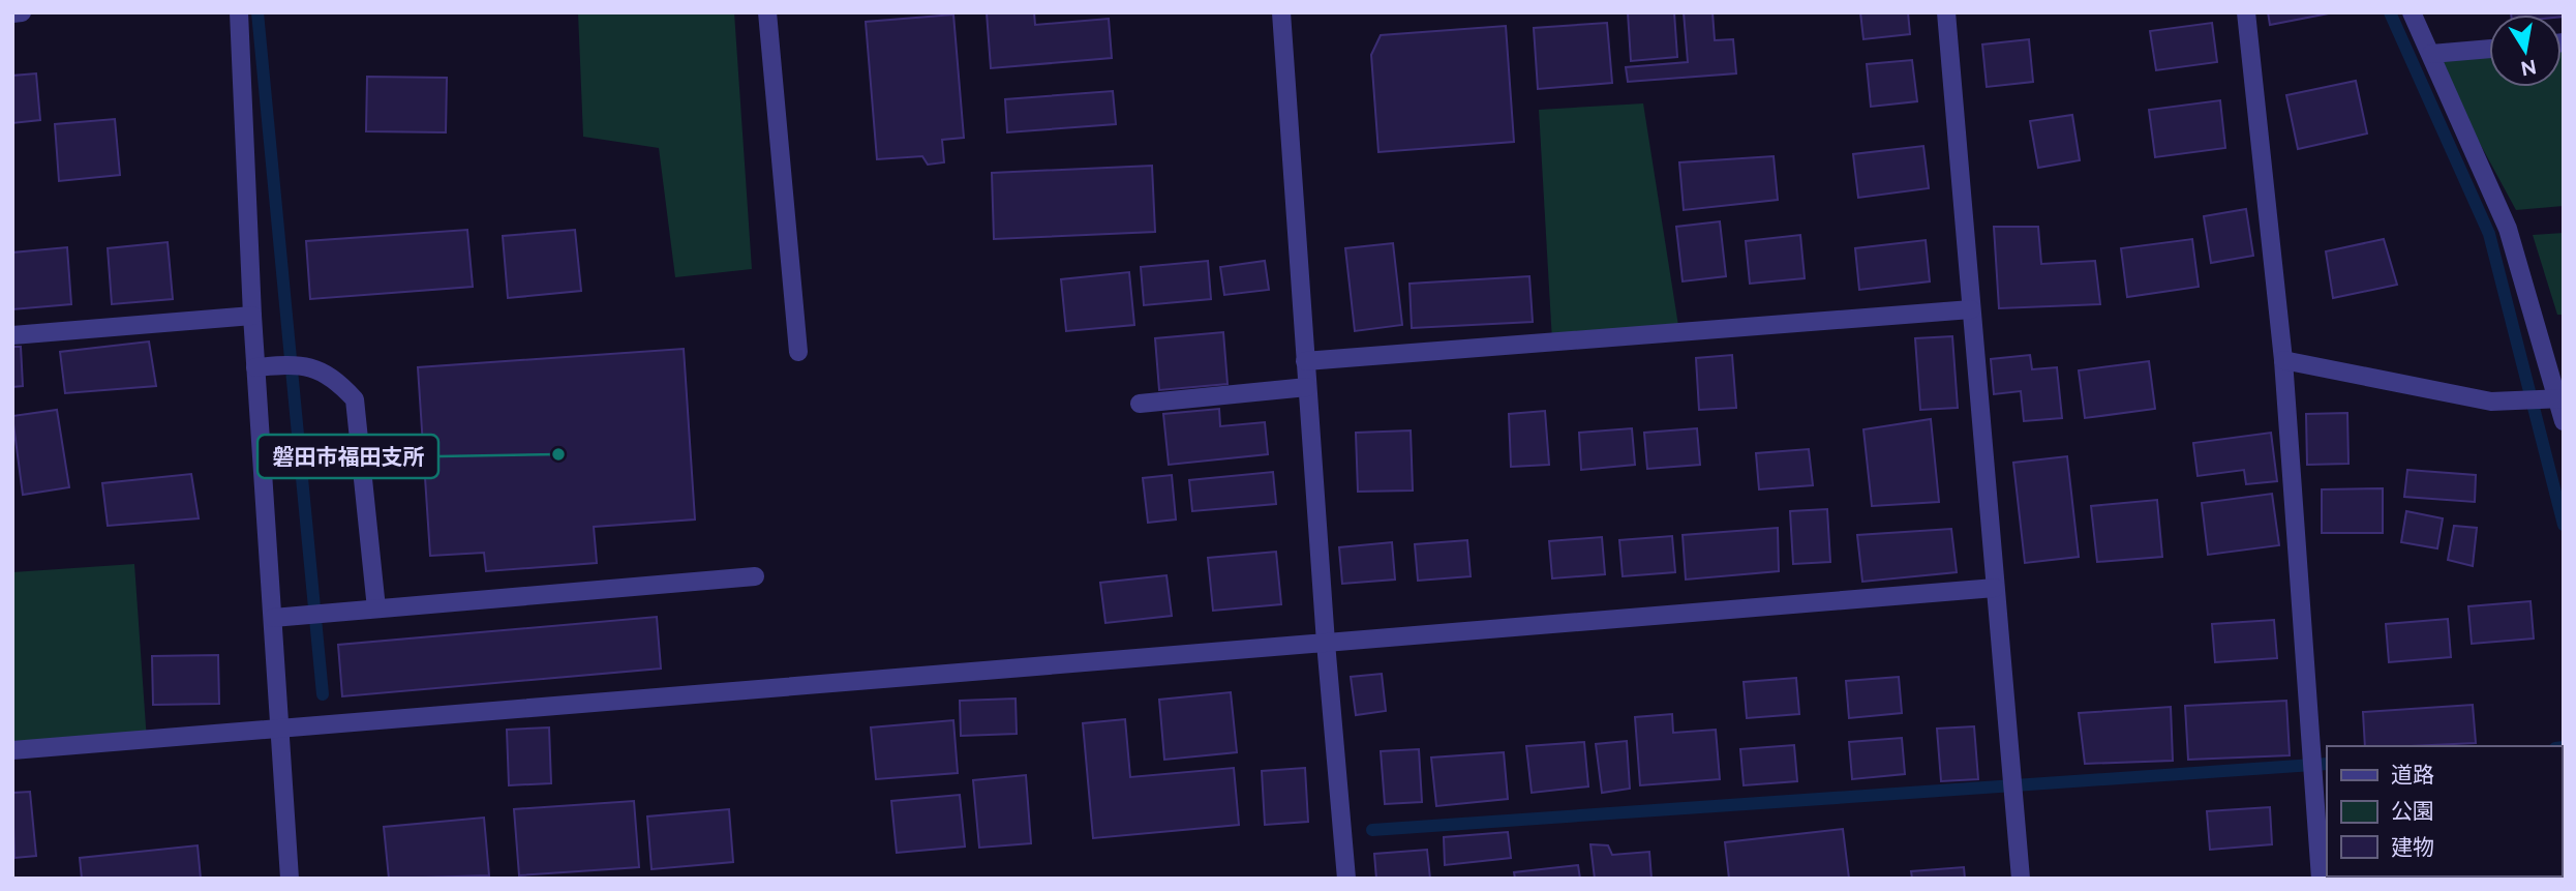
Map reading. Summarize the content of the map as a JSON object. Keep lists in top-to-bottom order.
{
  "places": ["磐田市福田支所"],
  "legend": ["道路", "公園", "建物"],
  "north": "bottom"
}
